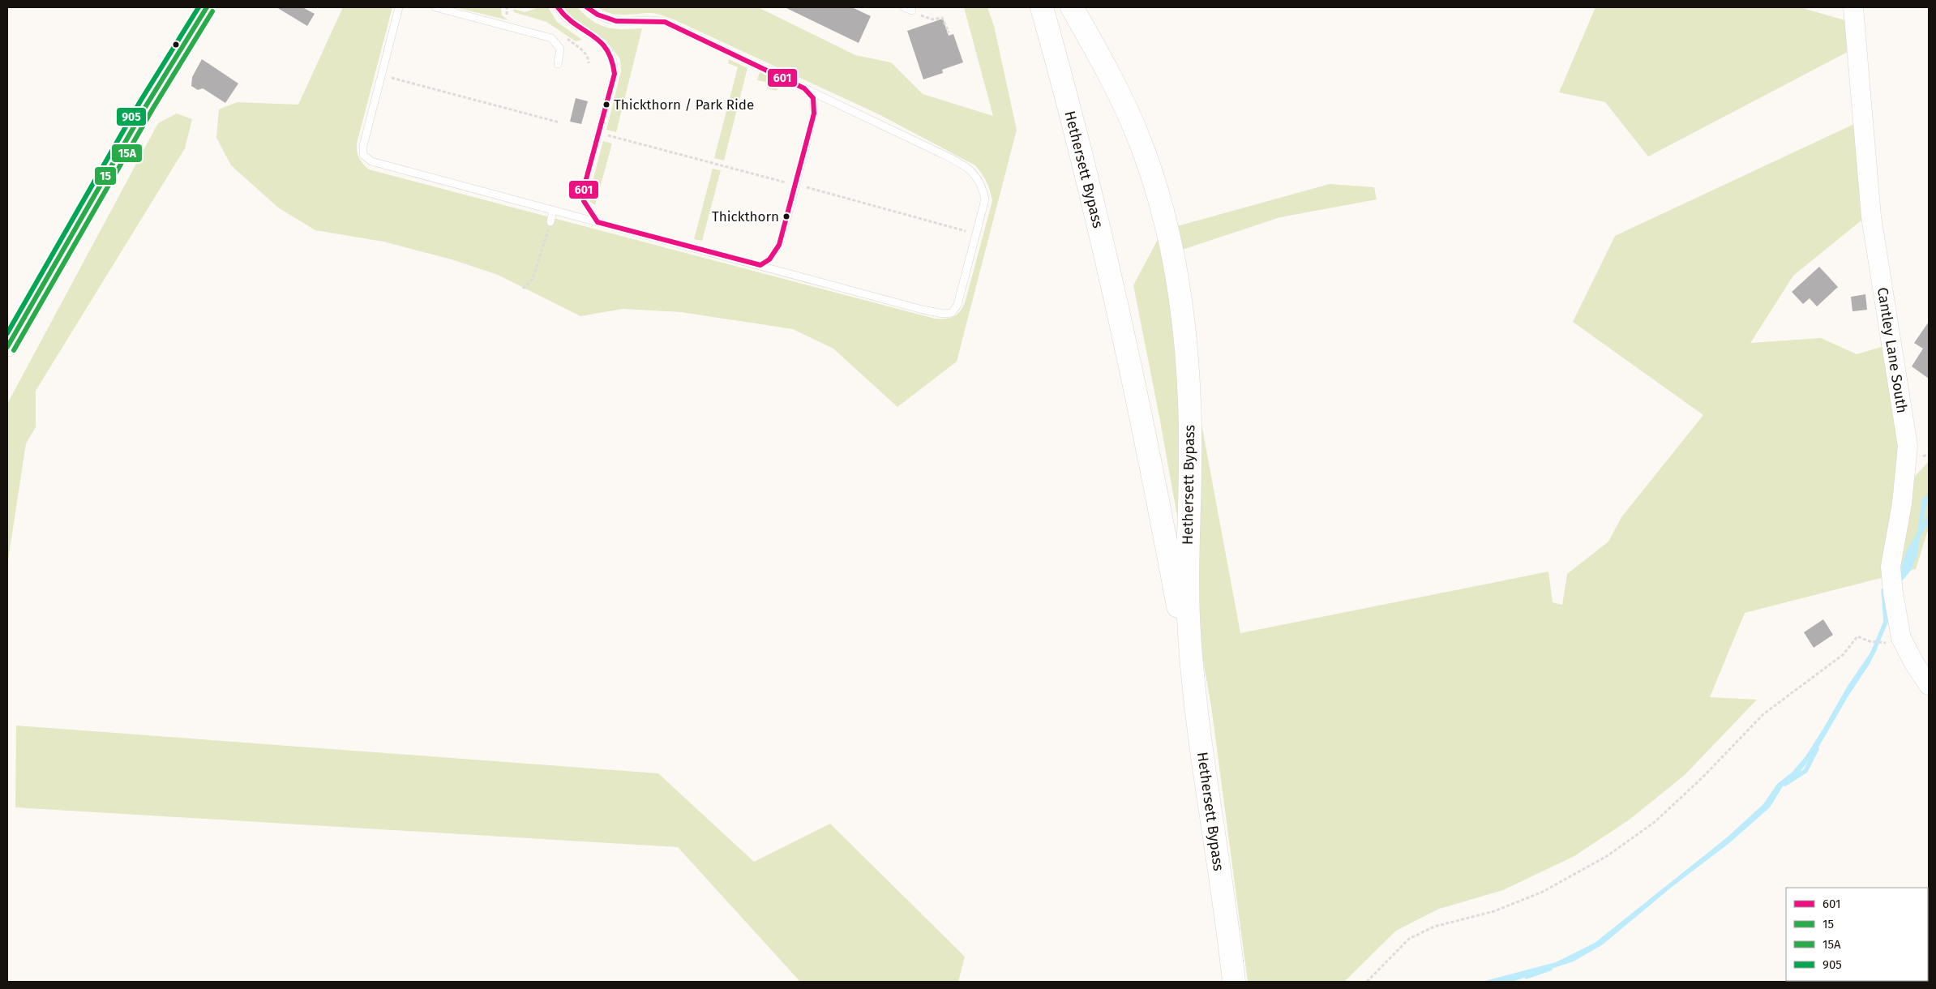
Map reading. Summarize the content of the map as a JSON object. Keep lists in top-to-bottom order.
{
  "streets": {
    "highway": ["Hethersett Bypass"],
    "street": ["Cantley Lane South"]
  },
  "places": ["Thickthorn / Park Ride", "Thickthorn"],
  "lines": [
    "transit line 601",
    "transit line 15",
    "transit line 905",
    "transit line 15A"
  ],
  "legend": [
    "601",
    "15",
    "15A",
    "905"
  ]
}
